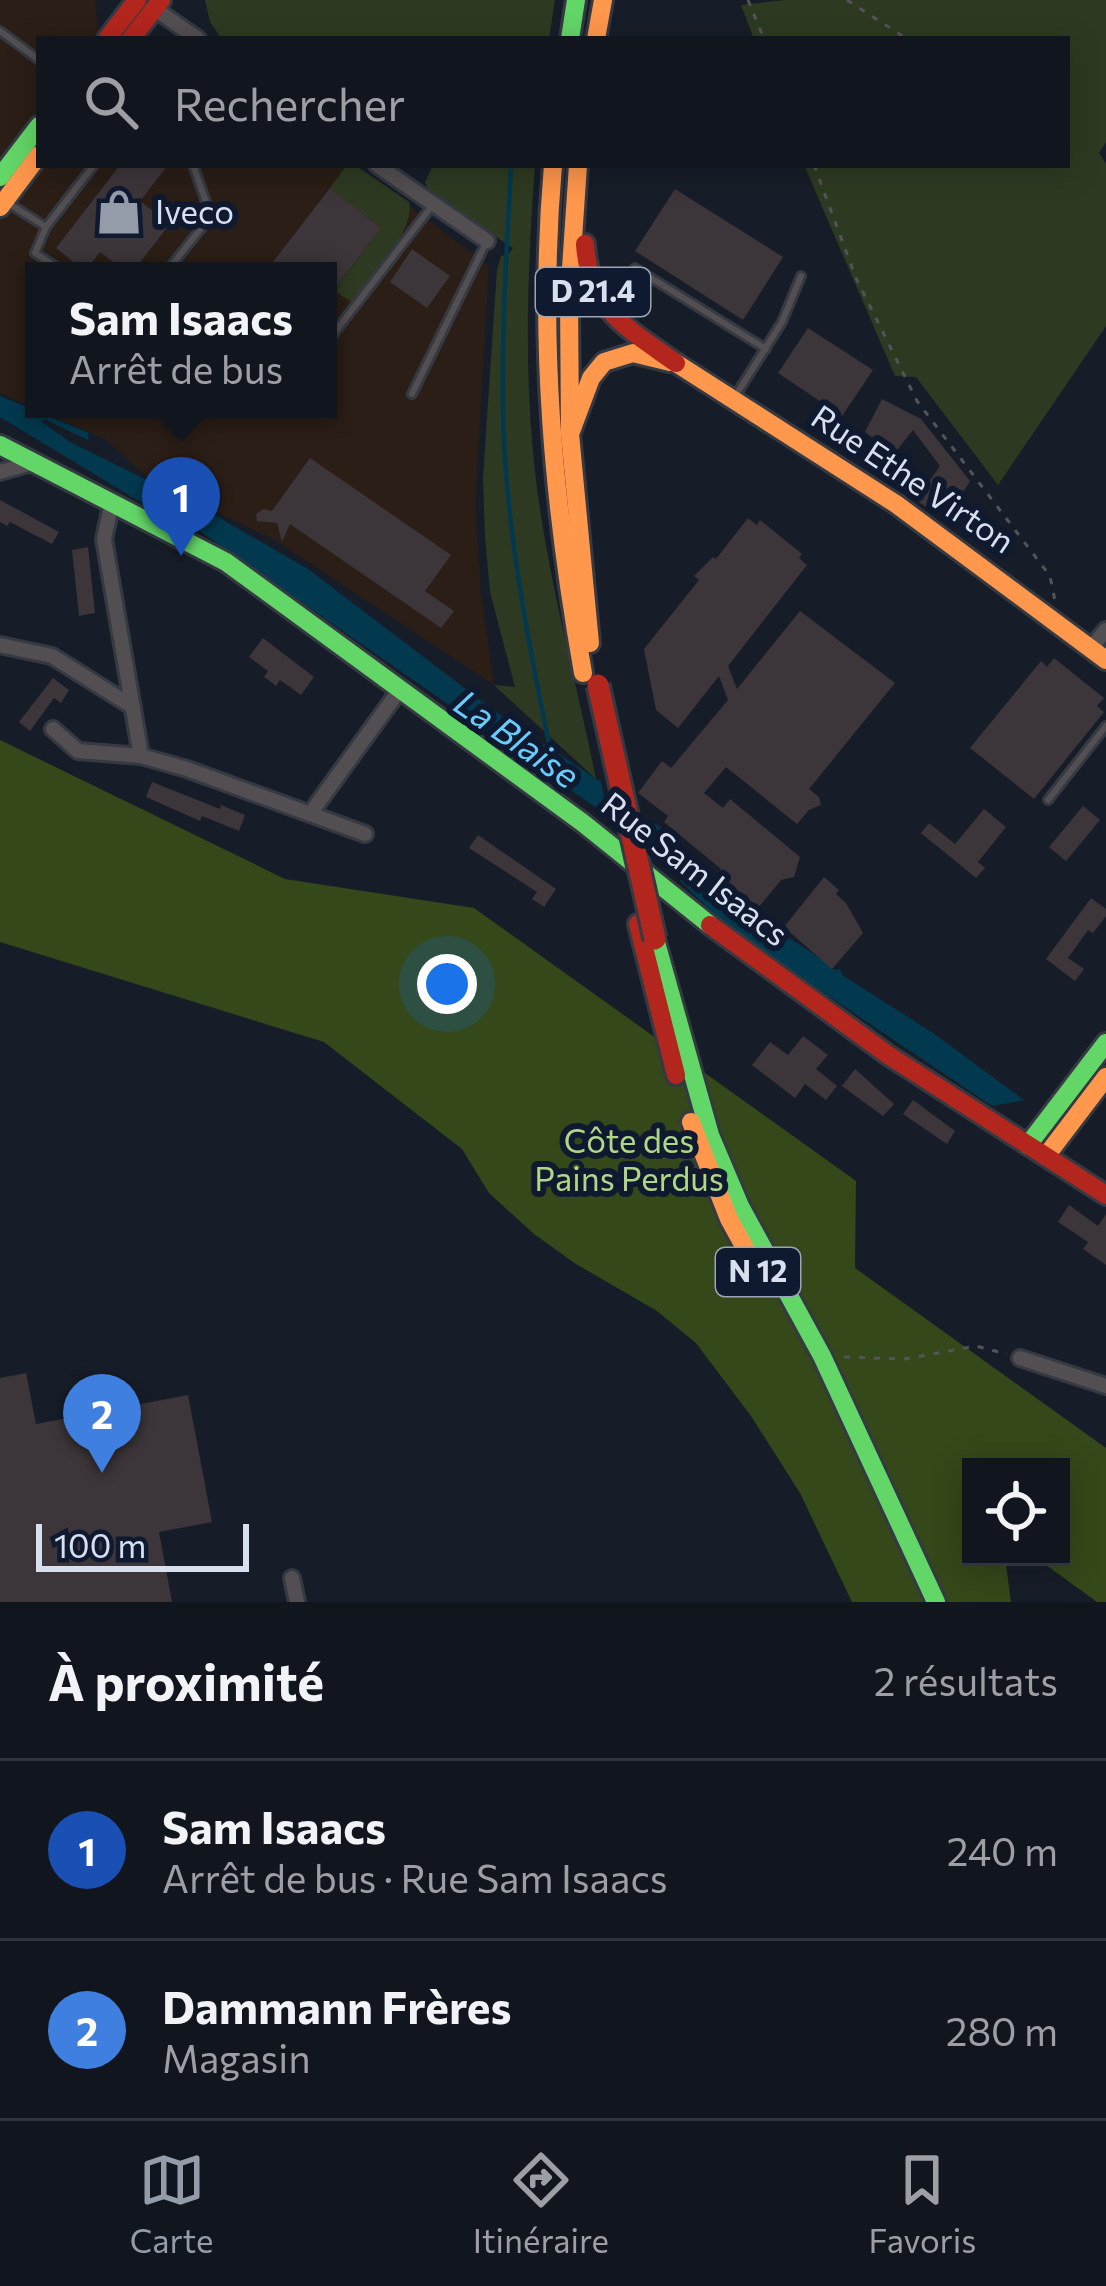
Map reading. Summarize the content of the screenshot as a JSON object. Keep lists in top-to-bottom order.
{
  "streets": {
    "main road": [
      "D 21.4",
      "Rue Ethe Virton",
      "Rue Sam Isaacs",
      "N 12"
    ]
  },
  "crossings": [
    ["D 21.4", "Rue Ethe Virton"],
    ["D 21.4", "N 12"]
  ],
  "water": ["La Blaise"],
  "parks": ["Côte des Pains Perdus"],
  "places": {
    "shop": ["Iveco"]
  },
  "scale_bar": "100 m",
  "page": {
    "search": "Rechercher",
    "popup": ["Sam Isaacs", "Arrêt de bus"],
    "pins": ["1", "2"],
    "scale": "100 m",
    "heading": ["À proximité", "2 résultats"],
    "list": [
      {
        "mark": "1",
        "name": "Sam Isaacs",
        "note": "Arrêt de bus · Rue Sam Isaacs",
        "value": "240 m"
      },
      {
        "mark": "2",
        "name": "Dammann Frères",
        "note": "Magasin",
        "value": "280 m"
      }
    ],
    "nav": ["Carte", "Itinéraire", "Favoris"]
  }
}
